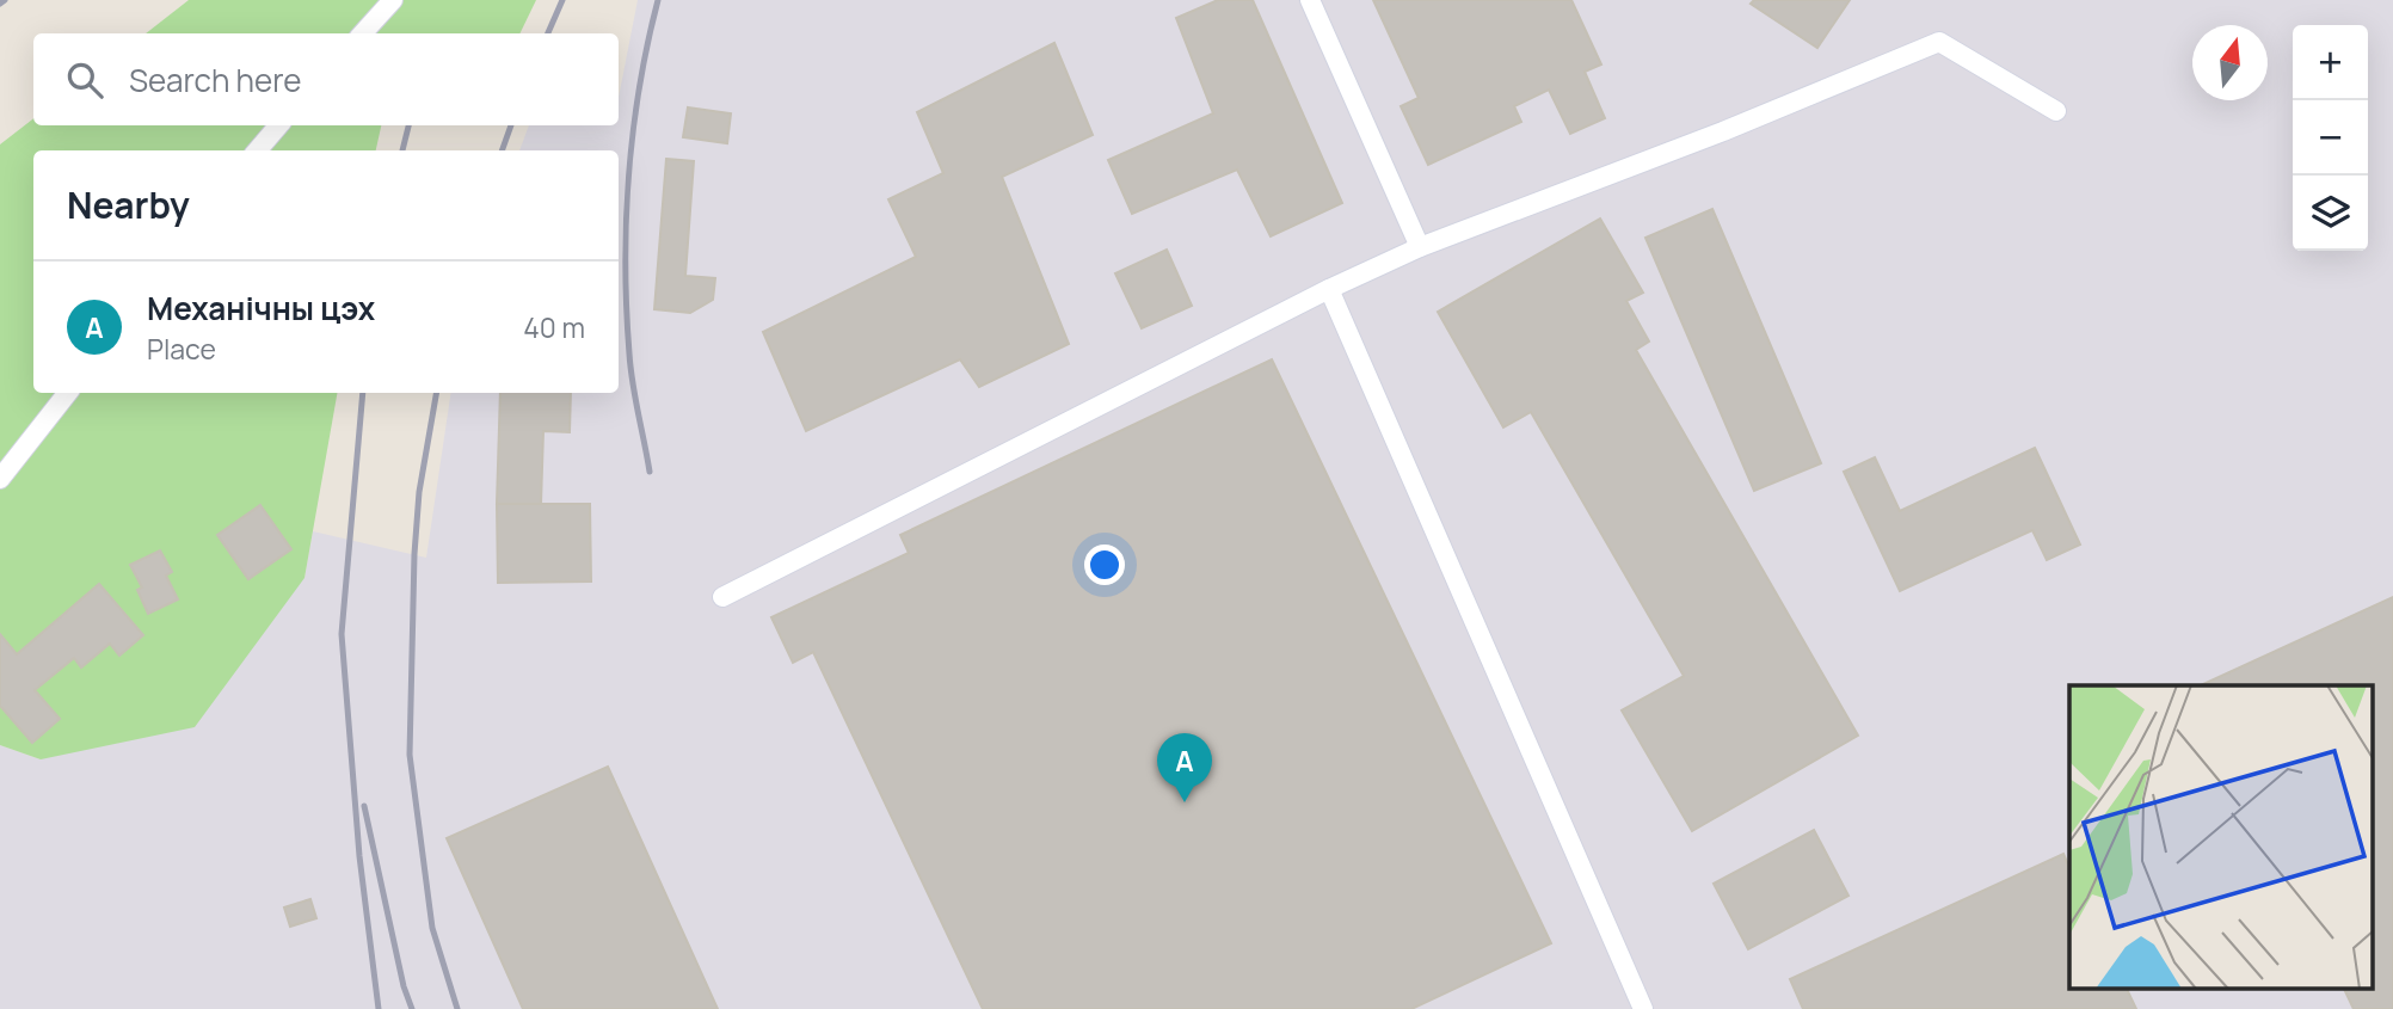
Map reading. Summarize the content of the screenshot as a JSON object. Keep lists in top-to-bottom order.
{
  "north": "top",
  "page": {
    "map_buttons": ["+", "−"],
    "search": "Search here",
    "heading": "Nearby",
    "list": [
      {
        "mark": "A",
        "name": "Механічны цэх",
        "note": "Place",
        "value": "40 m"
      }
    ],
    "pins": "A"
  }
}
